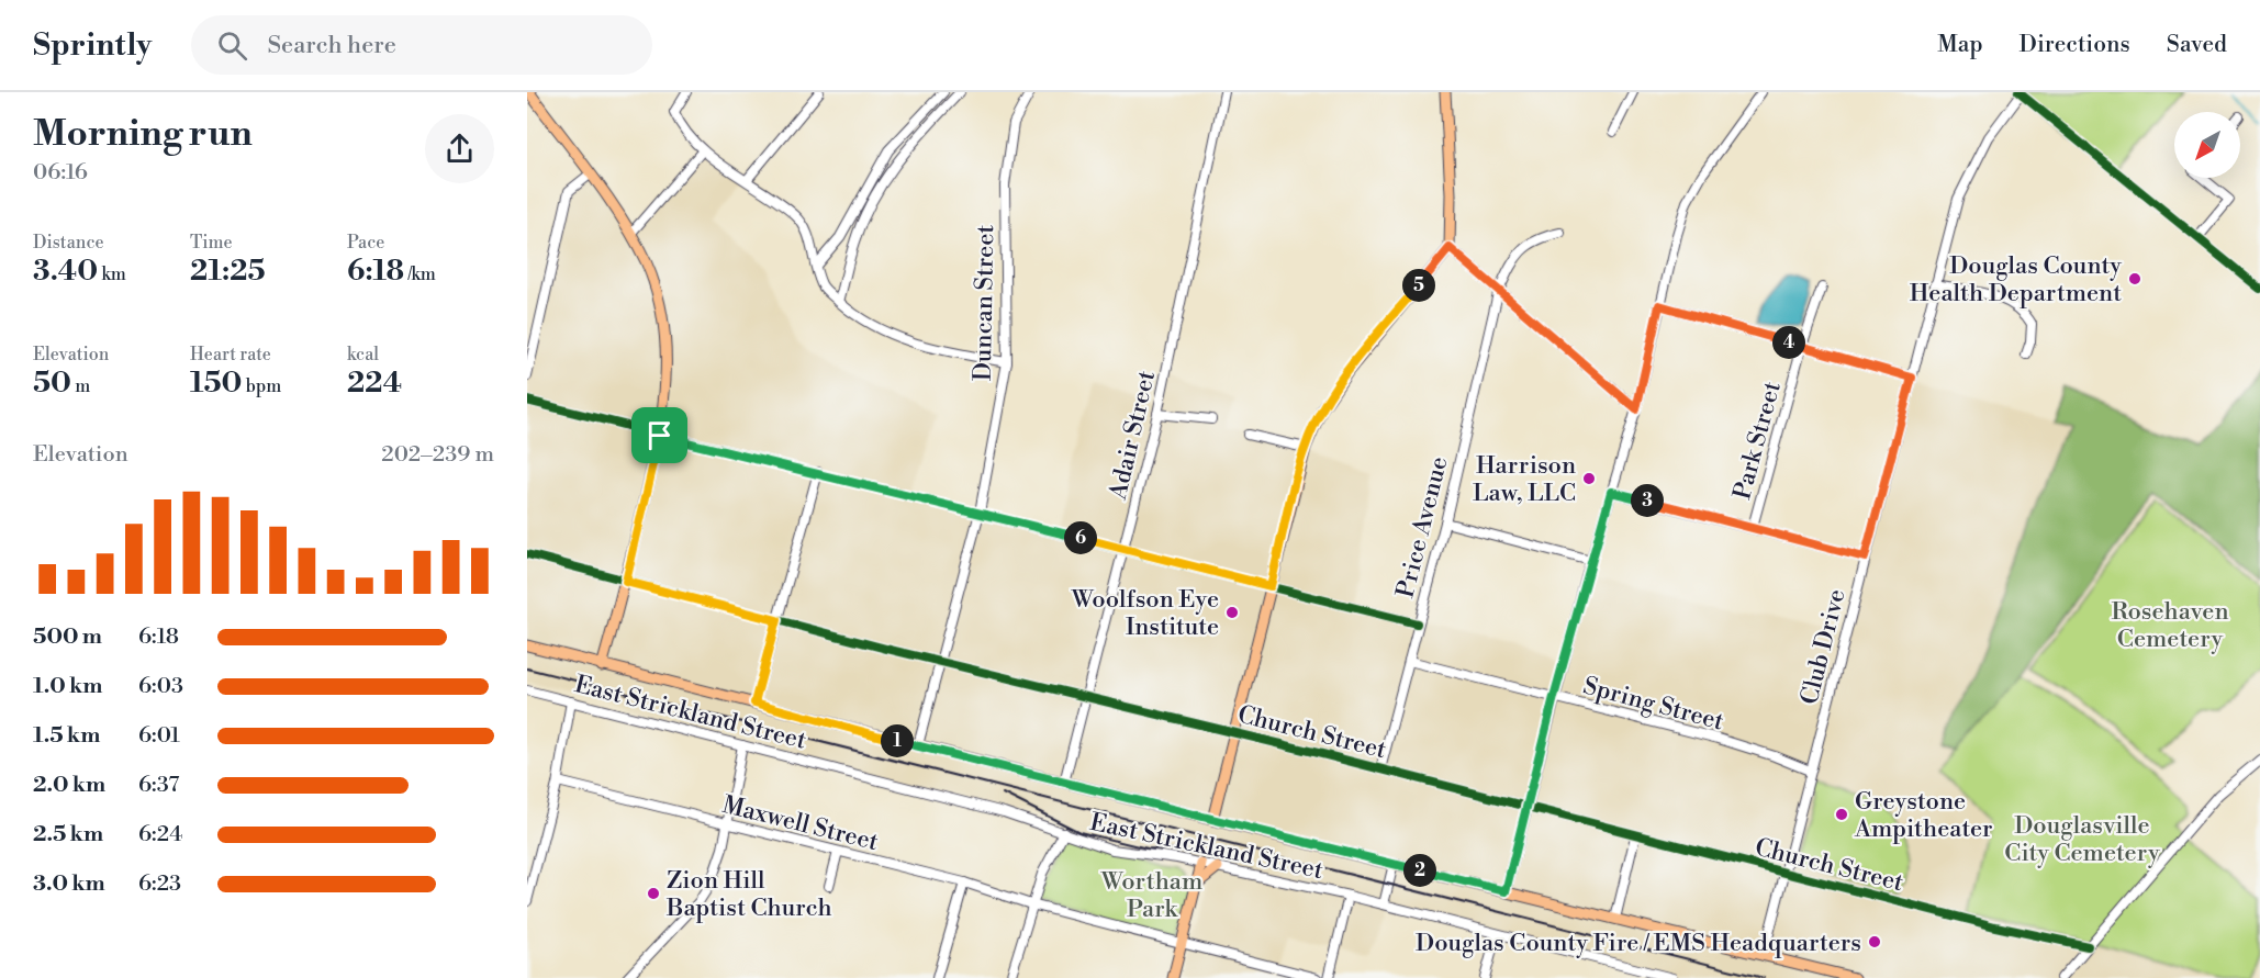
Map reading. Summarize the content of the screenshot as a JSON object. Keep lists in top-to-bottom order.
{
  "streets": {
    "street": [
      "Duncan Street",
      "Adair Street",
      "Park Street",
      "Price Avenue",
      "Club Drive",
      "Spring Street",
      "East Strickland Street",
      "Church Street",
      "Maxwell Street"
    ]
  },
  "crossings": [
    ["Duncan Street", "Church Street"],
    ["Adair Street", "Church Street"],
    ["Price Avenue", "Spring Street"],
    ["Price Avenue", "Church Street"],
    ["Club Drive", "Spring Street"],
    ["Club Drive", "Church Street"]
  ],
  "parks": ["Rosehaven Cemetery", "Douglasville City Cemetery", "Wortham Park"],
  "places": [
    "Douglas County Health Department",
    "Harrison Law, LLC",
    "Woolfson Eye Institute",
    "Greystone Ampitheater",
    "Zion Hill Baptist Church",
    "Douglas County Fire / EMS Headquarters"
  ],
  "north": "bottom left",
  "page": {
    "header": "Sprintly",
    "search": "Search here",
    "nav": ["Map", "Directions", "Saved"],
    "heading": ["Morning run", "06:16"],
    "stats": [
      ["Distance", "3.40 km"],
      ["Time", "21:25"],
      ["Pace", "6:18 /km"],
      ["Elevation", "50 m"],
      ["Heart rate", "150 bpm"],
      ["kcal", "224"]
    ],
    "pins": [
      "5",
      "4",
      "3",
      "6",
      "1",
      "2"
    ],
    "chart": ["Elevation", "202–239 m"],
    "list": [
      {
        "name": "500 m",
        "note": "6:18"
      },
      {
        "name": "1.0 km",
        "note": "6:03"
      },
      {
        "name": "1.5 km",
        "note": "6:01"
      },
      {
        "name": "2.0 km",
        "note": "6:37"
      },
      {
        "name": "2.5 km",
        "note": "6:24"
      },
      {
        "name": "3.0 km",
        "note": "6:23"
      }
    ]
  }
}
